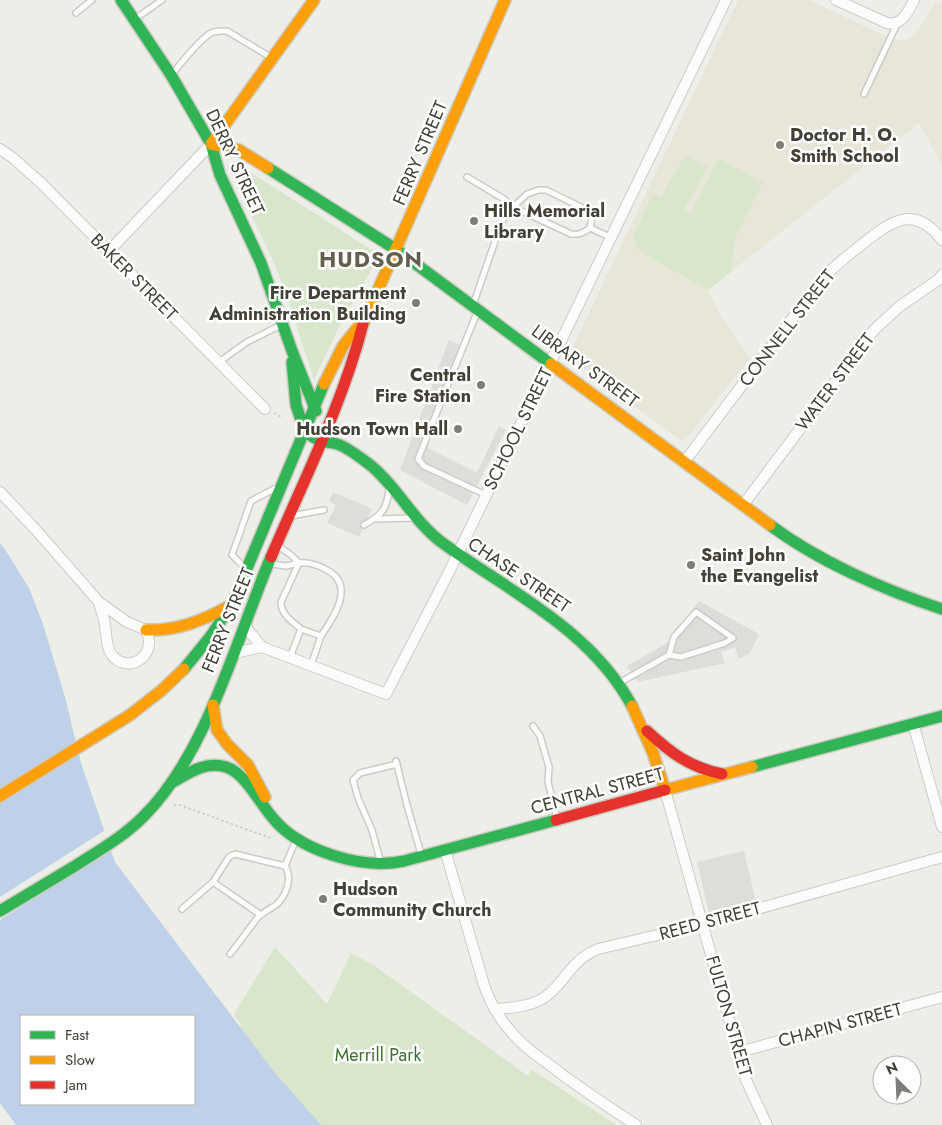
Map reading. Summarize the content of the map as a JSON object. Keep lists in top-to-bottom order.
{
  "streets": {
    "main road": [
      "FERRY STREET",
      "DERRY STREET",
      "LIBRARY STREET",
      "CHASE STREET",
      "CENTRAL STREET"
    ],
    "street": [
      "BAKER STREET",
      "CONNELL STREET",
      "WATER STREET",
      "SCHOOL STREET",
      "REED STREET",
      "FULTON STREET",
      "CHAPIN STREET"
    ]
  },
  "crossings": [
    ["FERRY STREET", "DERRY STREET"],
    ["FERRY STREET", "LIBRARY STREET"],
    ["FERRY STREET", "CHASE STREET"],
    ["FERRY STREET", "CENTRAL STREET"],
    ["DERRY STREET", "LIBRARY STREET"],
    ["DERRY STREET", "CHASE STREET"],
    ["CONNELL STREET", "LIBRARY STREET"],
    ["LIBRARY STREET", "WATER STREET"],
    ["LIBRARY STREET", "SCHOOL STREET"],
    ["SCHOOL STREET", "CHASE STREET"],
    ["CHASE STREET", "CENTRAL STREET"],
    ["CHASE STREET", "FULTON STREET"],
    ["CENTRAL STREET", "FULTON STREET"],
    ["REED STREET", "FULTON STREET"],
    ["FULTON STREET", "CHAPIN STREET"]
  ],
  "districts": ["HUDSON"],
  "parks": ["Merrill Park"],
  "places": [
    "Doctor H. O. Smith School",
    "Hills Memorial Library",
    "Fire Department Administration Building",
    "Central Fire Station",
    "Hudson Town Hall",
    "Saint John the Evangelist",
    "Hudson Community Church"
  ],
  "legend": ["Fast", "Slow", "Jam"],
  "north": "top left"
}
